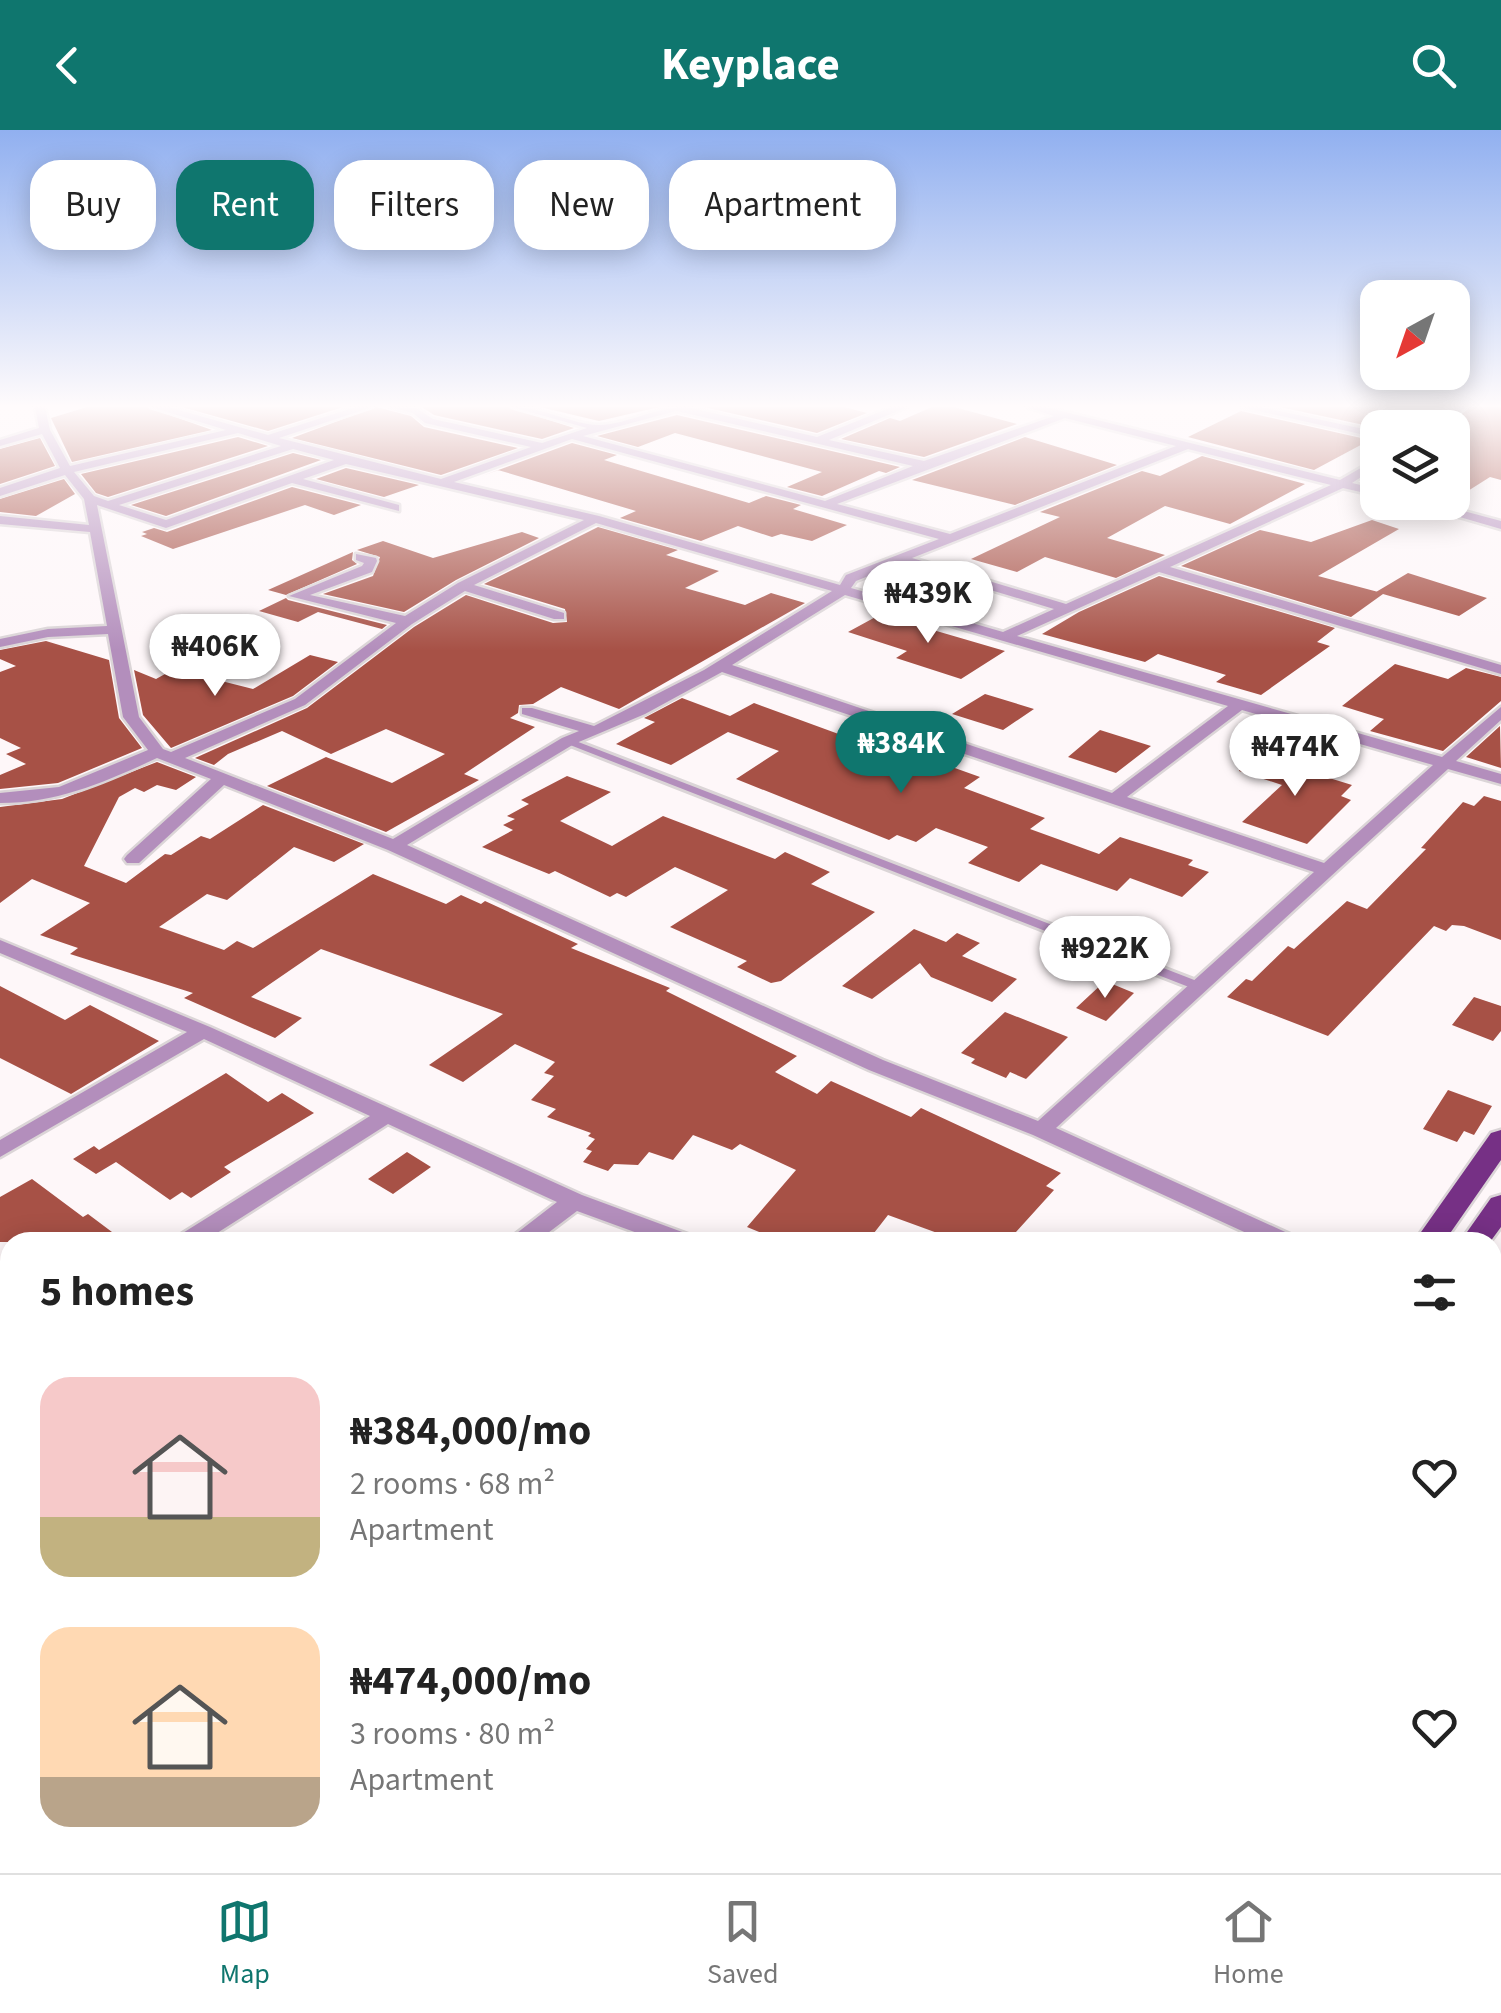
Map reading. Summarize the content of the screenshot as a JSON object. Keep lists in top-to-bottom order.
{
  "north": "bottom left",
  "page": {
    "header": "Keyplace",
    "chip": [
      "Buy",
      "Rent",
      "Filters",
      "New",
      "Apartment"
    ],
    "price": [
      "₦439K",
      "₦406K",
      "₦384K",
      "₦474K",
      "₦922K"
    ],
    "heading": "5 homes",
    "list": [
      {
        "name": "₦384,000/mo",
        "note": "2 rooms · 68 m² · Apartment"
      },
      {
        "name": "₦474,000/mo",
        "note": "3 rooms · 80 m² · Apartment"
      }
    ],
    "tabs": ["Map", "Saved", "Home"]
  }
}
